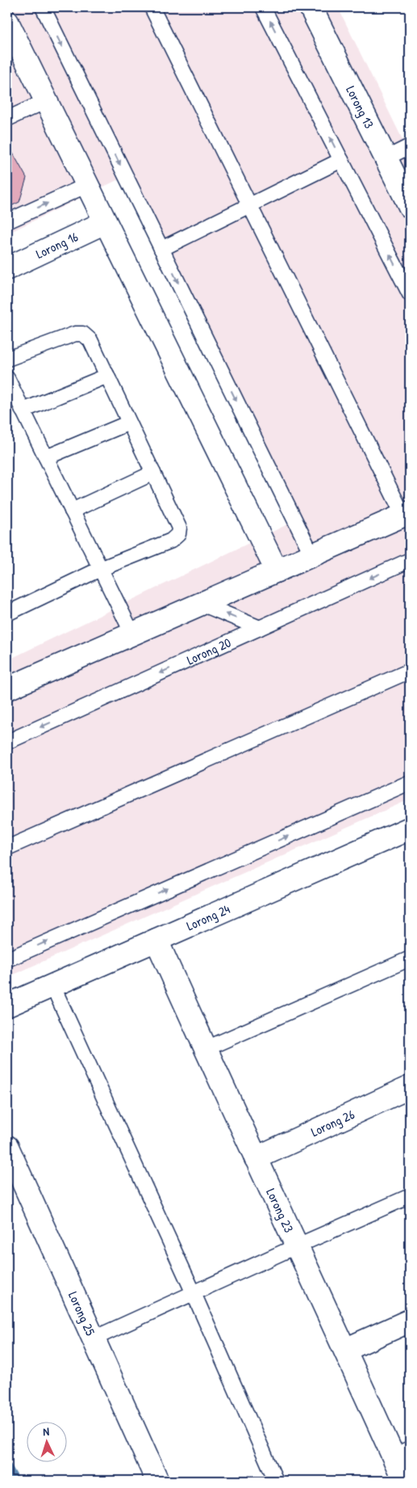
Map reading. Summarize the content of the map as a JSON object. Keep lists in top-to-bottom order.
{
  "streets": {
    "street": [
      "Lorong 13",
      "Lorong 16",
      "Lorong 24",
      "Lorong 26",
      "Lorong 23",
      "Lorong 25"
    ],
    "lane": ["Lorong 20"]
  },
  "crossings": [
    ["Lorong 24", "Lorong 23"],
    ["Lorong 26", "Lorong 23"]
  ],
  "north": "top"
}
